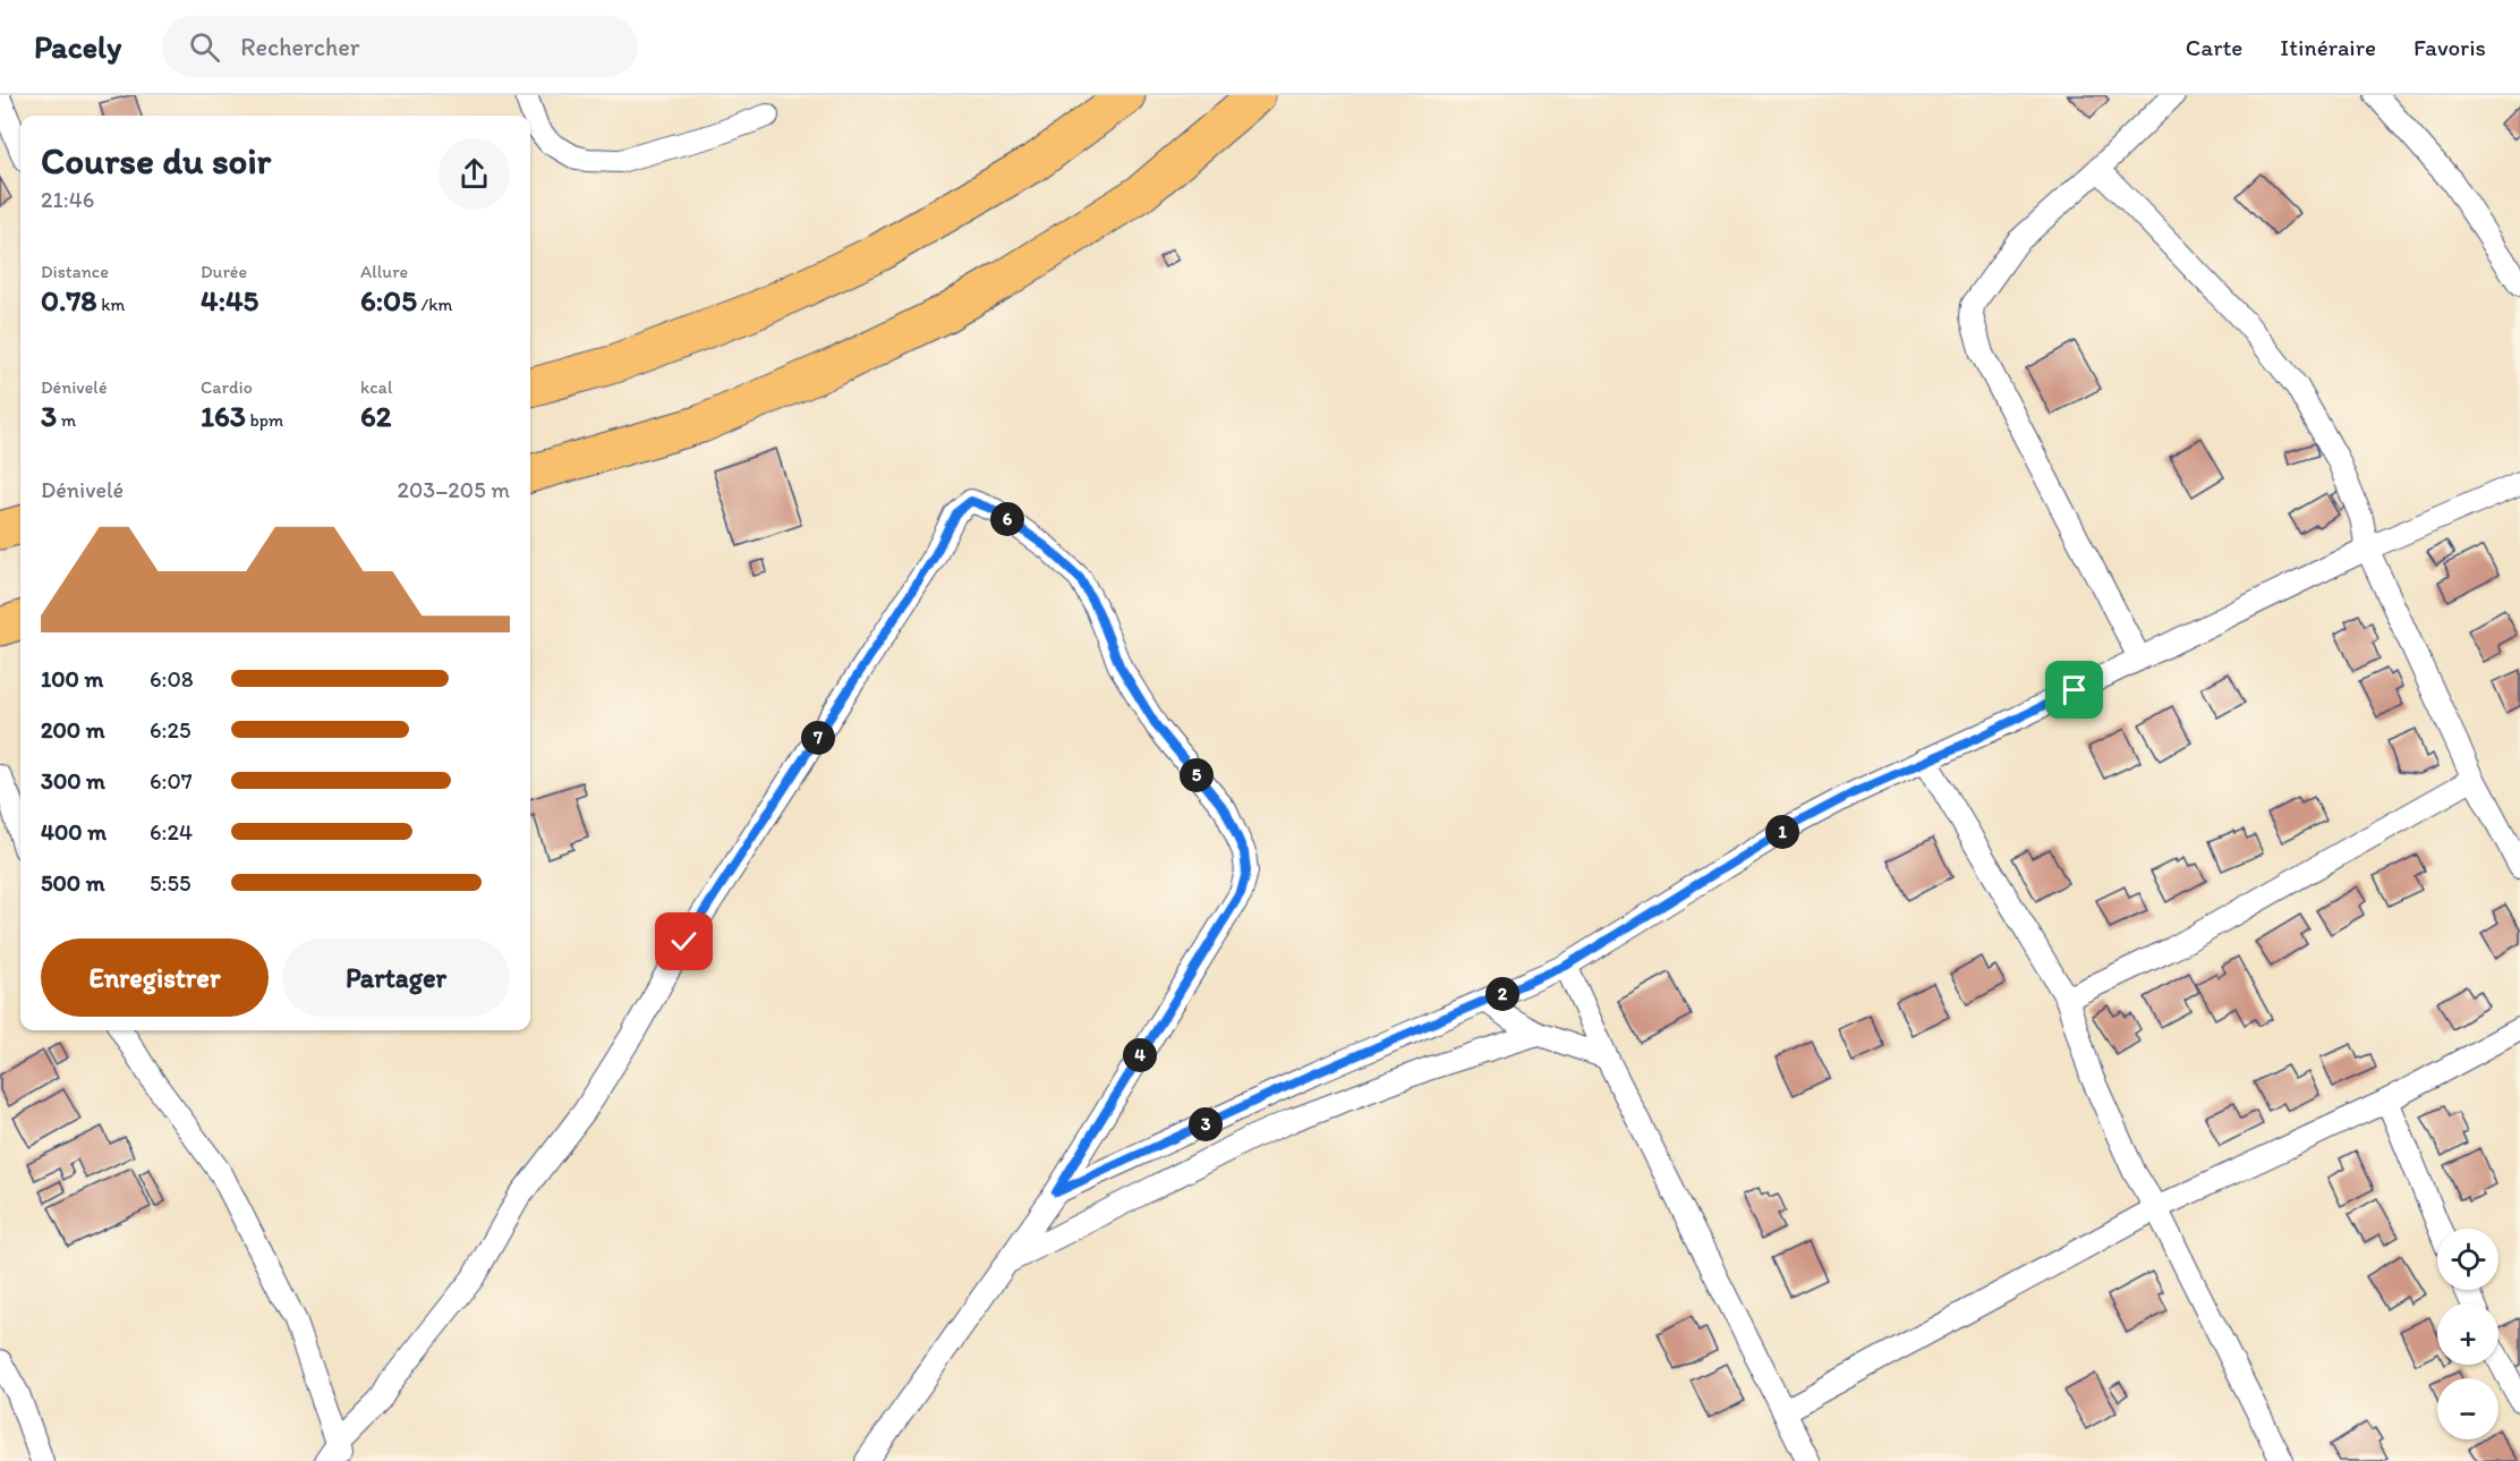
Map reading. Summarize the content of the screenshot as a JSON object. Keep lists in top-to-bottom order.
{
  "page": {
    "header": "Pacely",
    "search": "Rechercher",
    "nav": ["Carte", "Itinéraire", "Favoris"],
    "heading": ["Course du soir", "21:46"],
    "stats": [
      ["Distance", "0.78 km"],
      ["Durée", "4:45"],
      ["Allure", "6:05 /km"],
      ["Dénivelé", "3 m"],
      ["Cardio", "163 bpm"],
      ["kcal", "62"]
    ],
    "chart": ["Dénivelé", "203–205 m"],
    "pins": [
      "6",
      "7",
      "5",
      "1",
      "2",
      "4",
      "3"
    ],
    "list": [
      {
        "name": "100 m",
        "note": "6:08"
      },
      {
        "name": "200 m",
        "note": "6:25"
      },
      {
        "name": "300 m",
        "note": "6:07"
      },
      {
        "name": "400 m",
        "note": "6:24"
      },
      {
        "name": "500 m",
        "note": "5:55"
      }
    ],
    "buttons": ["Enregistrer", "Partager"],
    "map_buttons": ["+", "−"]
  }
}
